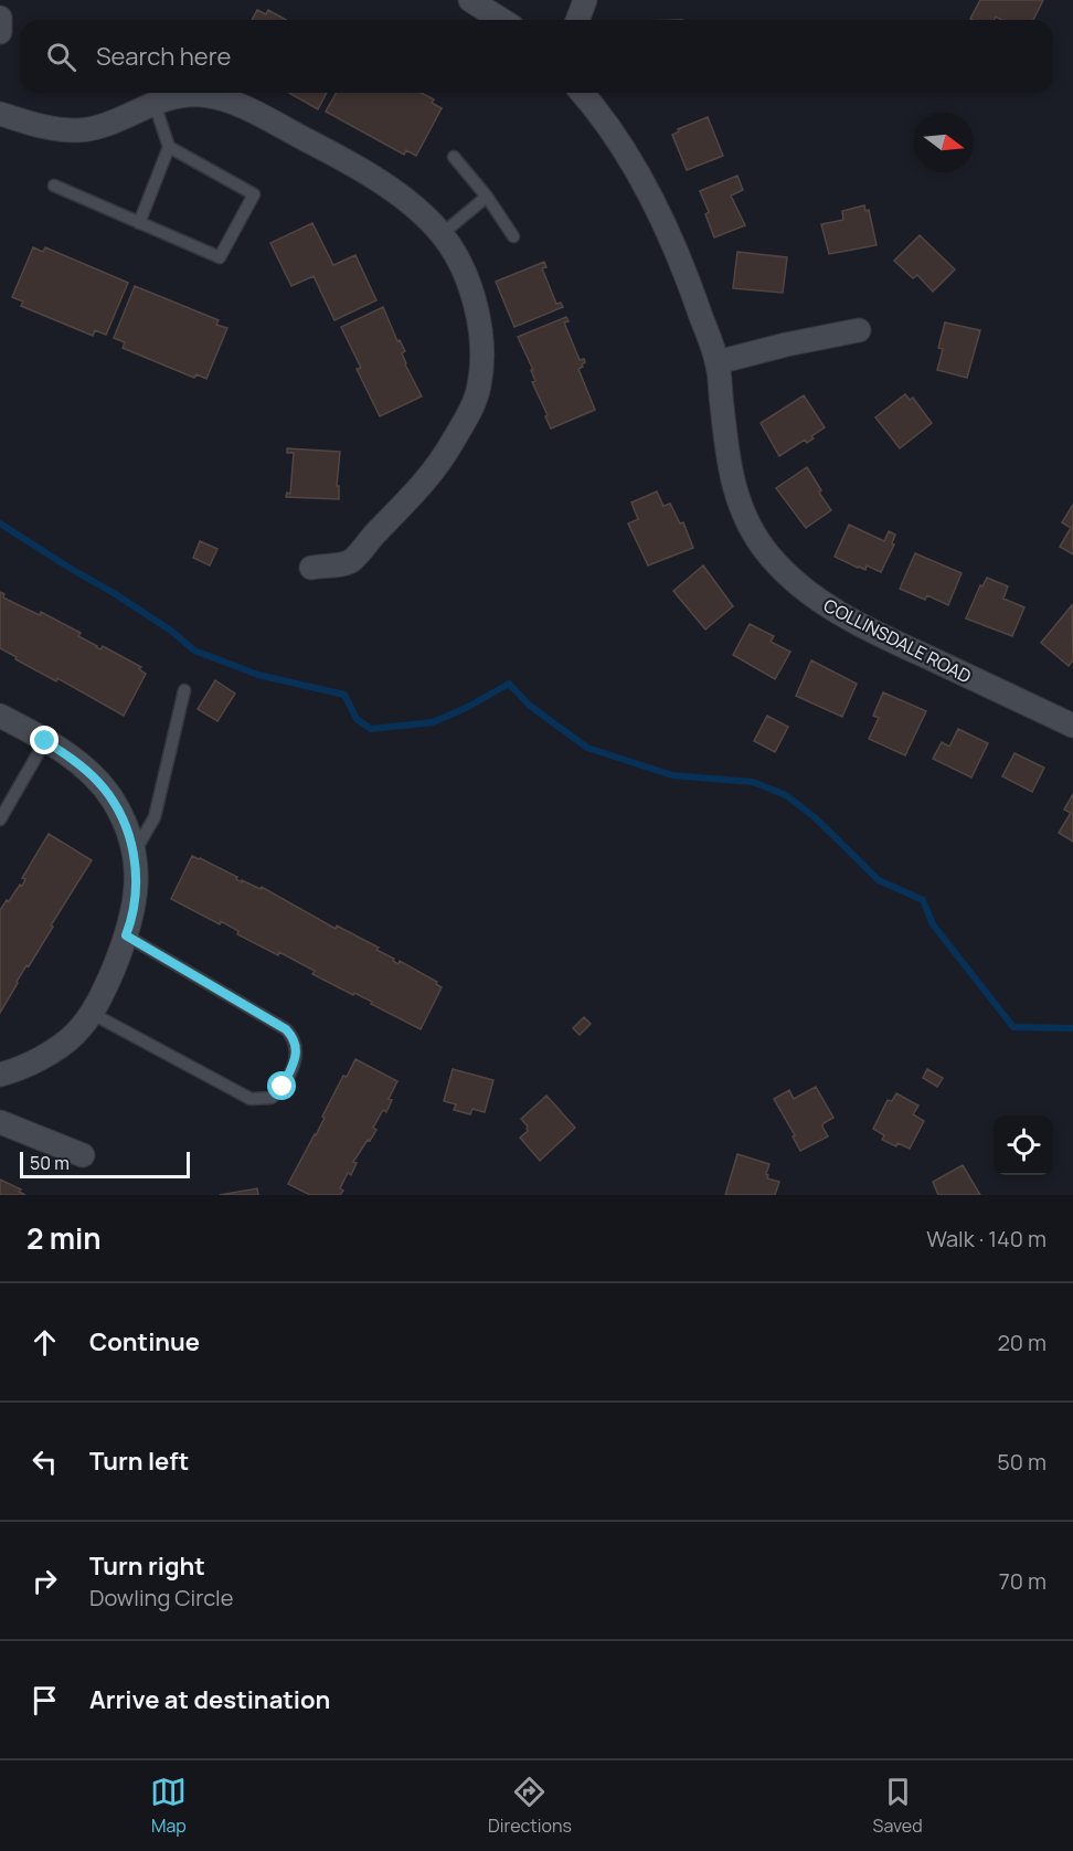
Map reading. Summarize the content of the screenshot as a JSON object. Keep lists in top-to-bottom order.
{
  "streets": {
    "street": ["COLLINSDALE ROAD"]
  },
  "scale_bar": "50 m",
  "north": "right",
  "page": {
    "search": "Search here",
    "scale": "50 m",
    "heading": ["2 min", "Walk · 140 m"],
    "list": [
      ["Continue", "20 m"],
      ["Turn left", "50 m"],
      ["Turn right", "Dowling Circle", "70 m"],
      "Arrive at destination"
    ],
    "nav": ["Map", "Directions", "Saved"]
  }
}
